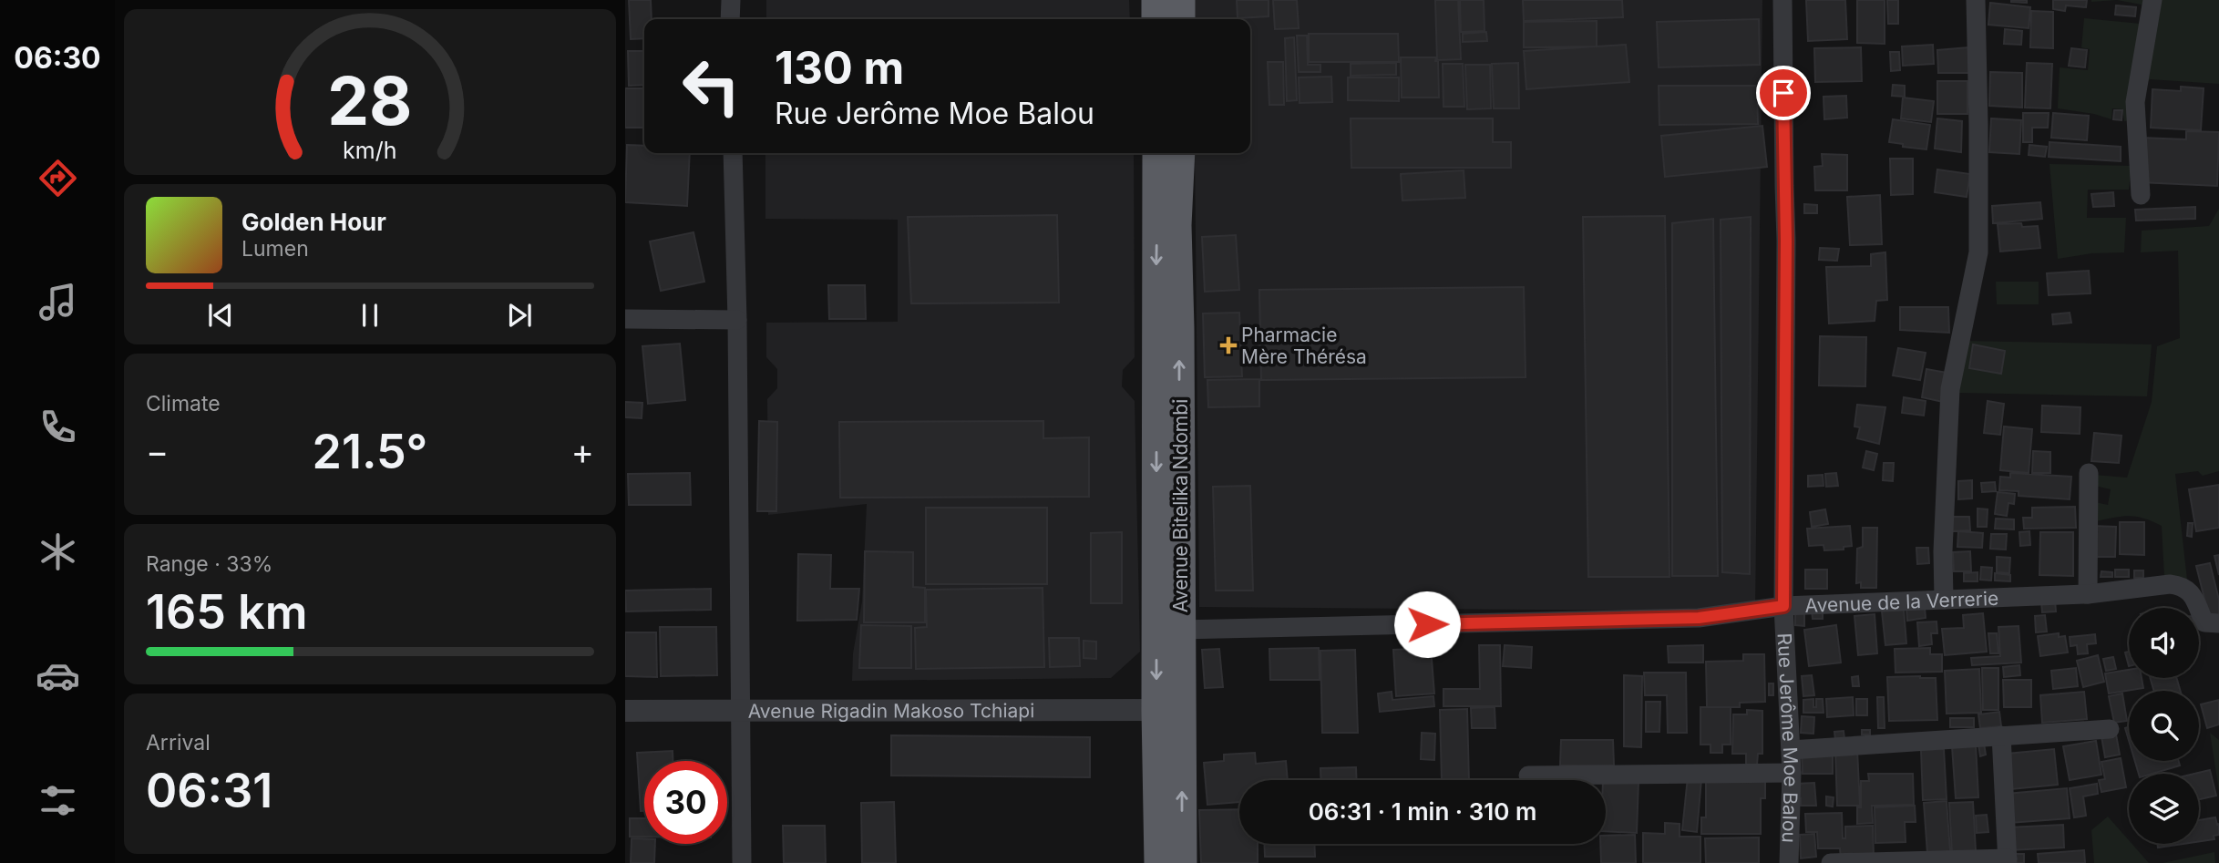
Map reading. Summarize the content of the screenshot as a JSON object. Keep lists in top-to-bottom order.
{
  "streets": {
    "highway": ["Avenue Bitelika Ndombi"],
    "street": ["Avenue de la Verrerie", "Avenue Rigadin Makoso Tchiapi", "Rue Jerôme Moe Balou"]
  },
  "crossings": [
    ["Avenue Bitelika Ndombi", "Avenue de la Verrerie"],
    ["Avenue Bitelika Ndombi", "Avenue Rigadin Makoso Tchiapi"],
    ["Avenue de la Verrerie", "Rue Jerôme Moe Balou"]
  ],
  "places": {
    "health": ["Pharmacie Mère Thérésa"]
  },
  "page": {
    "tabs": "06:30",
    "turn": ["130 m", "Rue Jerôme Moe Balou"],
    "song": ["Golden Hour", "Lumen"],
    "tile": [
      "Climate",
      ["Range · 33%", "165 km"],
      ["Arrival", "06:31"]
    ],
    "heat": ["−", "21.5°", "+"],
    "limit": "30",
    "trip": "06:31 · 1 min · 310 m",
    "gauge": ["28", "km/h"]
  }
}
